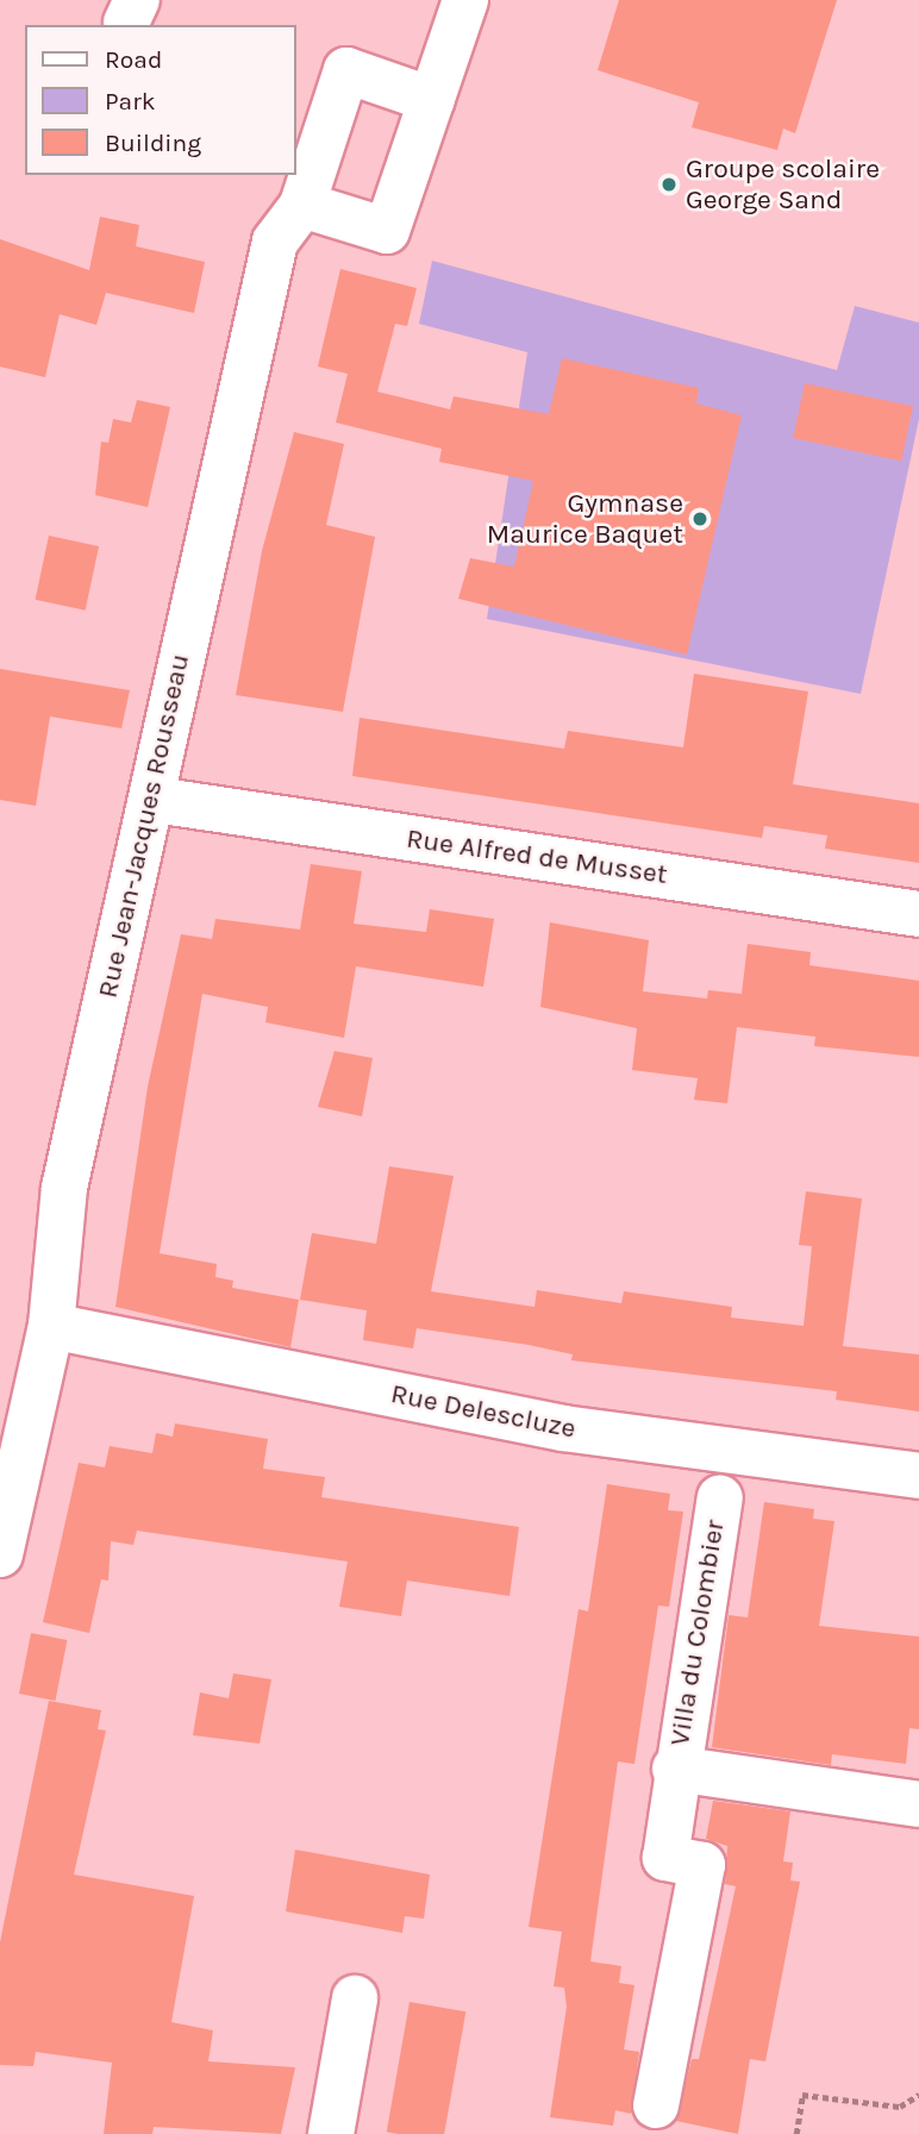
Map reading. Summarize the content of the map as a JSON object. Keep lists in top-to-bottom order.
{
  "streets": {
    "street": [
      "Rue Jean-Jacques Rousseau",
      "Rue Alfred de Musset",
      "Rue Delescluze",
      "Villa du Colombier"
    ]
  },
  "crossings": [
    ["Rue Jean-Jacques Rousseau", "Rue Alfred de Musset"],
    ["Rue Jean-Jacques Rousseau", "Rue Delescluze"]
  ],
  "places": ["Groupe scolaire George Sand", "Gymnase Maurice Baquet"],
  "legend": ["Road", "Park", "Building"]
}
